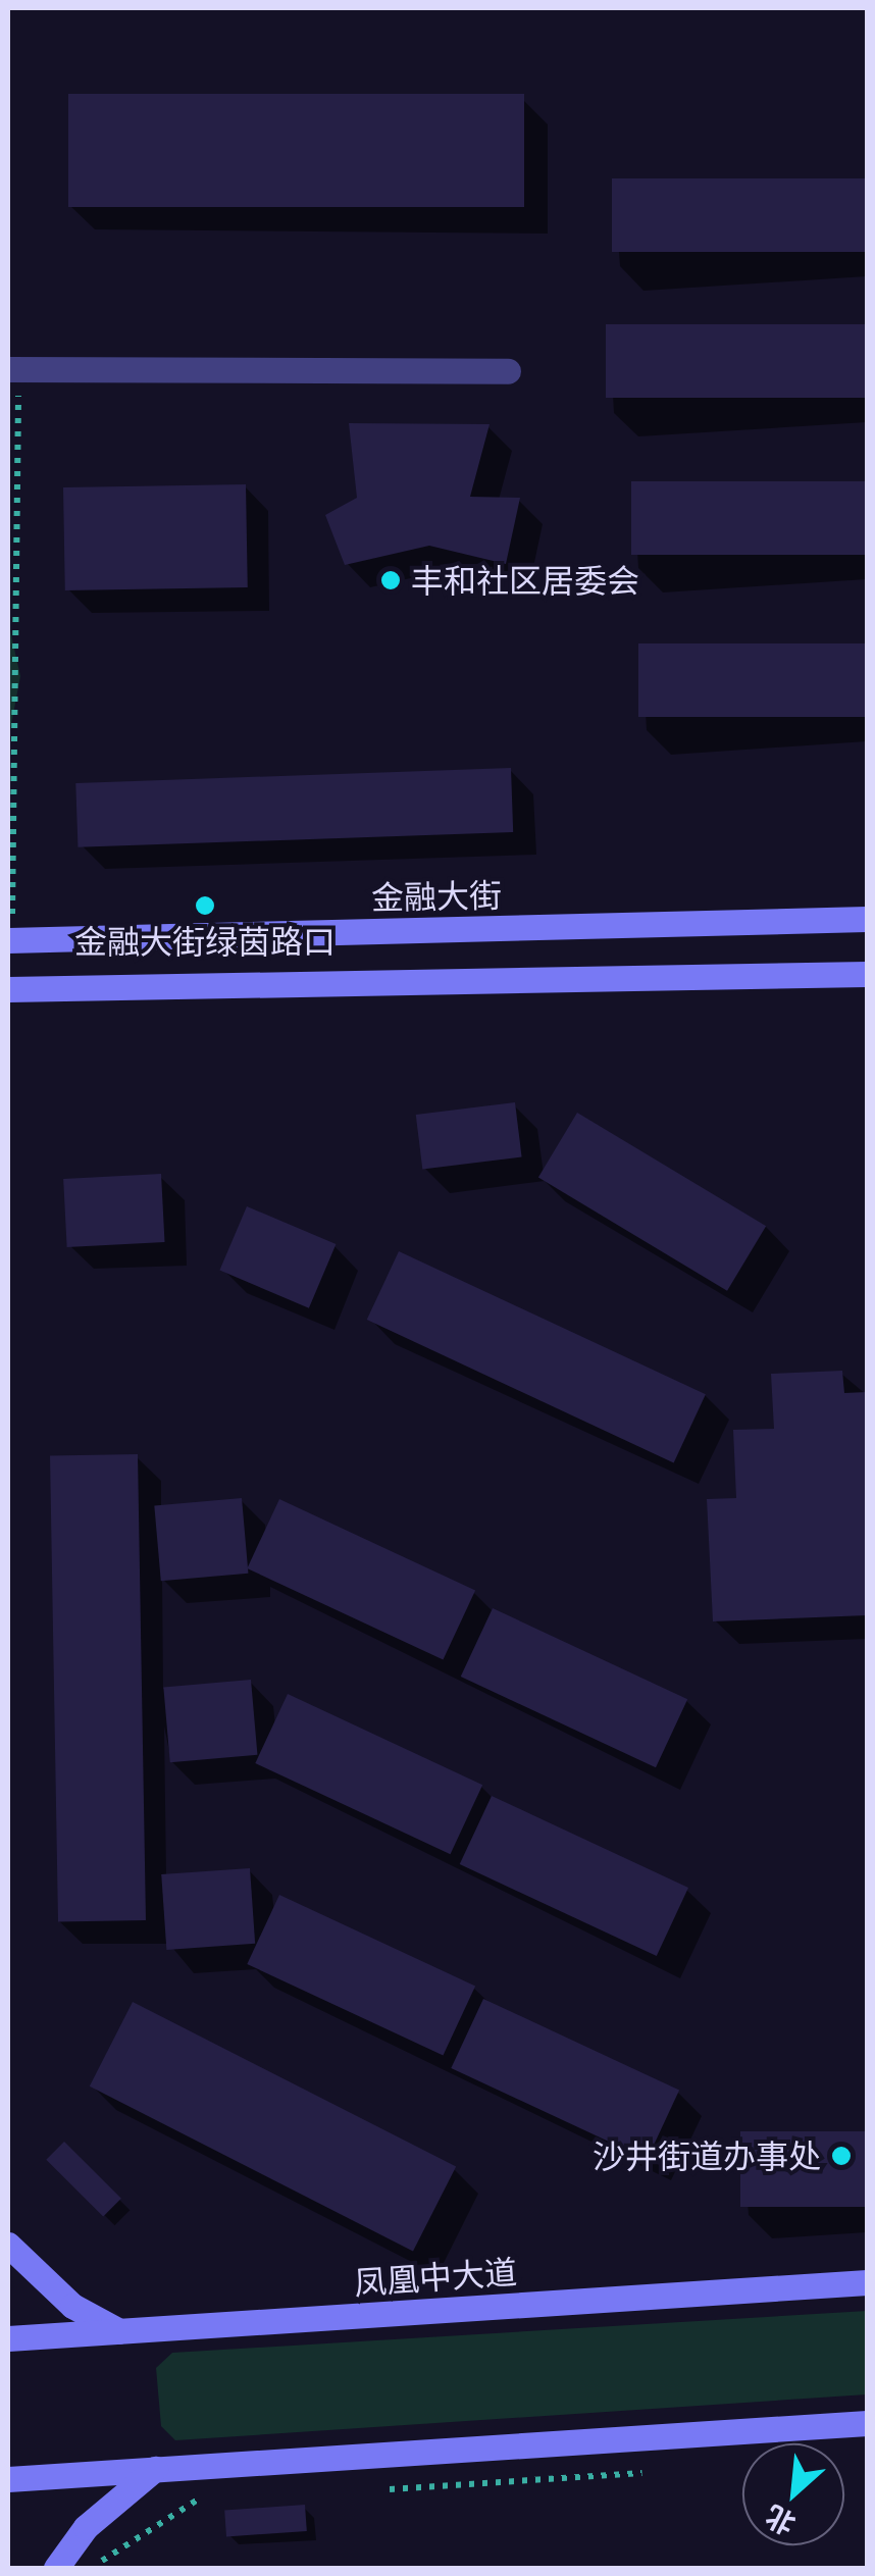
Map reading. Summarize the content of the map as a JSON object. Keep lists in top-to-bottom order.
{
  "streets": {
    "main road": ["金融大街", "凤凰中大道"]
  },
  "places": ["丰和社区居委会", "金融大街绿茵路口", "沙井街道办事处"],
  "north": "bottom left"
}
